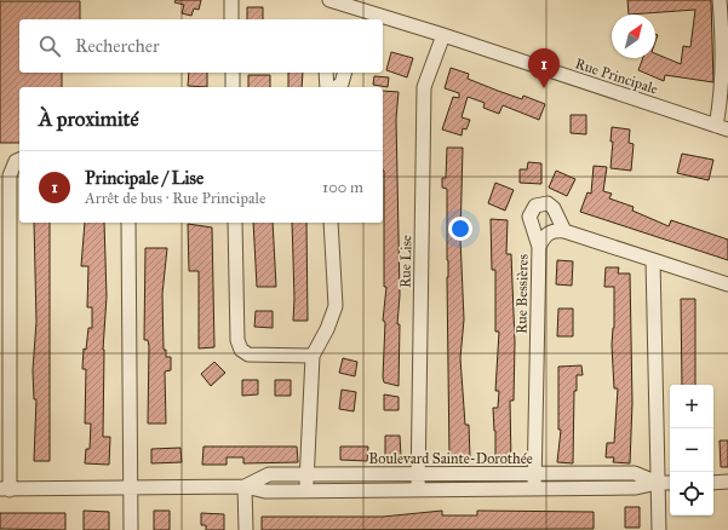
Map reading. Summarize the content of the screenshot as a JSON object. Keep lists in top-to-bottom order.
{
  "streets": {
    "street": [
      "Rue Principale",
      "Rue Lise",
      "Rue Bessières",
      "Boulevard Sainte-Dorothée"
    ]
  },
  "crossings": [
    ["Rue Principale", "Rue Lise"],
    ["Rue Lise", "Boulevard Sainte-Dorothée"],
    ["Rue Bessières", "Boulevard Sainte-Dorothée"]
  ],
  "north": "top right",
  "page": {
    "search": "Rechercher",
    "pins": "1",
    "heading": "À proximité",
    "list": [
      {
        "mark": "1",
        "name": "Principale / Lise",
        "note": "Arrêt de bus · Rue Principale",
        "value": "100 m"
      }
    ],
    "map_buttons": ["+", "−"]
  }
}
